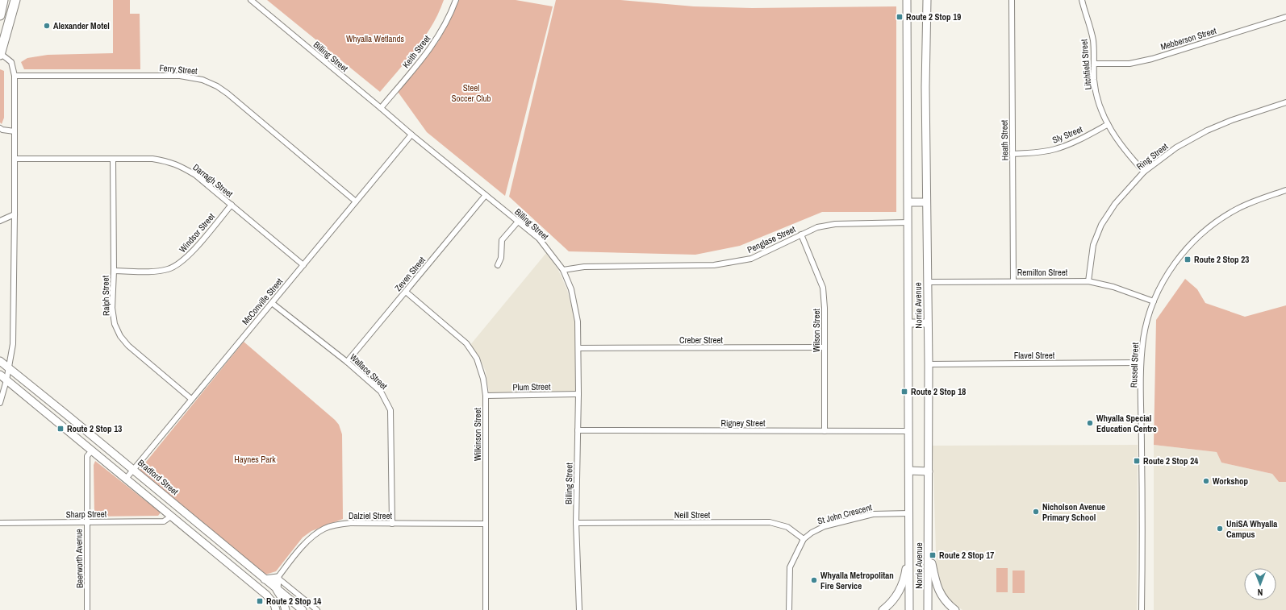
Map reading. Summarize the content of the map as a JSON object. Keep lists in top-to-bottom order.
{
  "streets": {
    "main road": ["Norrie Avenue", "Bradford Street"],
    "street": [
      "Mebberson Street",
      "Keith Street",
      "Billing Street",
      "Litchfield Street",
      "Ferry Street",
      "Sly Street",
      "Heath Street",
      "Ring Street",
      "Darragh Street",
      "Windsor Street",
      "Penglase Street",
      "Remilton Street",
      "Zeven Street",
      "Ralph Street",
      "McConville Street",
      "Wilson Street",
      "Creber Street",
      "Flavel Street",
      "Russell Street",
      "Wallace Street",
      "Plum Street",
      "Rigney Street",
      "Wilkinson Street",
      "Sharp Street",
      "St John Crescent",
      "Neill Street",
      "Dalziel Street",
      "Beerworth Avenue"
    ]
  },
  "crossings": [
    ["Mebberson Street", "Litchfield Street"],
    ["Keith Street", "Billing Street"],
    ["Billing Street", "Penglase Street"],
    ["Billing Street", "Zeven Street"],
    ["Billing Street", "McConville Street"],
    ["Billing Street", "Creber Street"],
    ["Billing Street", "Plum Street"],
    ["Billing Street", "Rigney Street"],
    ["Billing Street", "Neill Street"],
    ["Litchfield Street", "Sly Street"],
    ["Litchfield Street", "Ring Street"],
    ["Ferry Street", "McConville Street"],
    ["Sly Street", "Heath Street"],
    ["Heath Street", "Remilton Street"],
    ["Ring Street", "Remilton Street"],
    ["Darragh Street", "Windsor Street"],
    ["Darragh Street", "Ralph Street"],
    ["Darragh Street", "McConville Street"],
    ["Windsor Street", "Ralph Street"],
    ["Penglase Street", "Norrie Avenue"],
    ["Penglase Street", "Wilson Street"],
    ["Remilton Street", "Norrie Avenue"],
    ["Remilton Street", "Russell Street"],
    ["Zeven Street", "Wallace Street"],
    ["Zeven Street", "Wilkinson Street"],
    ["Ralph Street", "McConville Street"],
    ["McConville Street", "Wallace Street"],
    ["McConville Street", "Bradford Street"],
    ["Norrie Avenue", "Flavel Street"],
    ["Norrie Avenue", "Rigney Street"],
    ["Norrie Avenue", "St John Crescent"],
    ["Wilson Street", "Creber Street"],
    ["Wilson Street", "Rigney Street"],
    ["Flavel Street", "Russell Street"],
    ["Wallace Street", "Dalziel Street"],
    ["Plum Street", "Wilkinson Street"],
    ["Wilkinson Street", "Dalziel Street"],
    ["Sharp Street", "Beerworth Avenue"],
    ["St John Crescent", "Neill Street"]
  ],
  "parks": ["Whyalla Wetlands", "Steel Soccer Club", "Haynes Park"],
  "places": {
    "transit": [
      "Route 2 Stop 19",
      "Route 2 Stop 23",
      "Route 2 Stop 18",
      "Route 2 Stop 13",
      "Route 2 Stop 24",
      "Route 2 Stop 17",
      "Route 2 Stop 14"
    ],
    "other": [
      "Alexander Motel",
      "Whyalla Special Education Centre",
      "Workshop",
      "Nicholson Avenue Primary School",
      "UniSA Whyalla Campus",
      "Whyalla Metropolitan Fire Service"
    ]
  },
  "north": "bottom"
}
